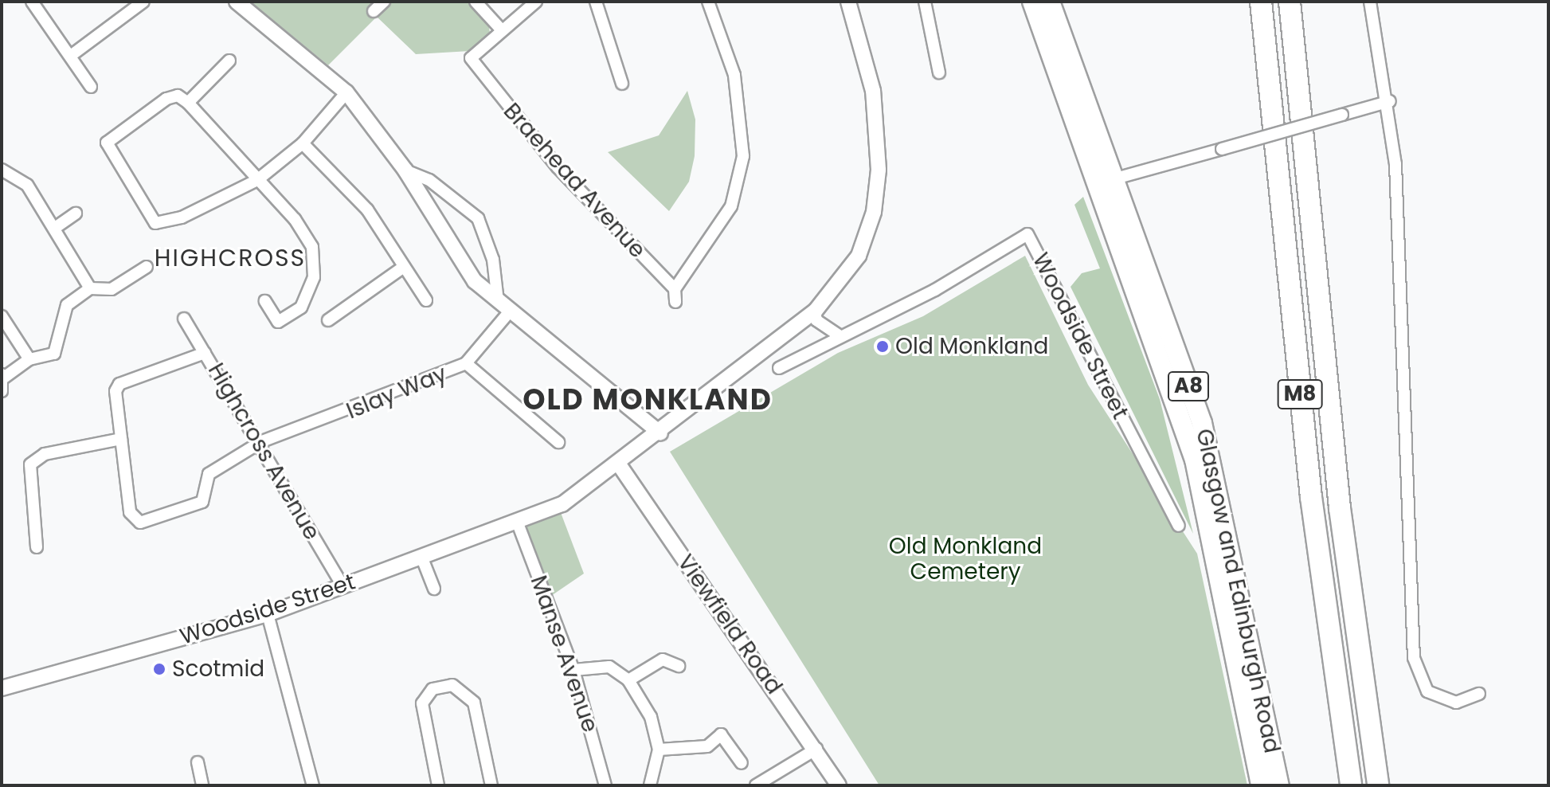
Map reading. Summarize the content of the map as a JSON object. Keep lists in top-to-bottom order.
{
  "streets": {
    "highway": ["A8", "M8", "Glasgow and Edinburgh Road"],
    "street": [
      "Braehead Avenue",
      "Woodside Street",
      "Islay Way",
      "Highcross Avenue",
      "Viewfield Road",
      "Manse Avenue"
    ]
  },
  "crossings": [
    ["Woodside Street", "Highcross Avenue"],
    ["Woodside Street", "Viewfield Road"],
    ["Woodside Street", "Manse Avenue"],
    ["Islay Way", "Highcross Avenue"]
  ],
  "districts": ["HIGHCROSS", "OLD MONKLAND"],
  "parks": ["Old Monkland Cemetery"],
  "places": ["Old Monkland", "Scotmid"]
}
